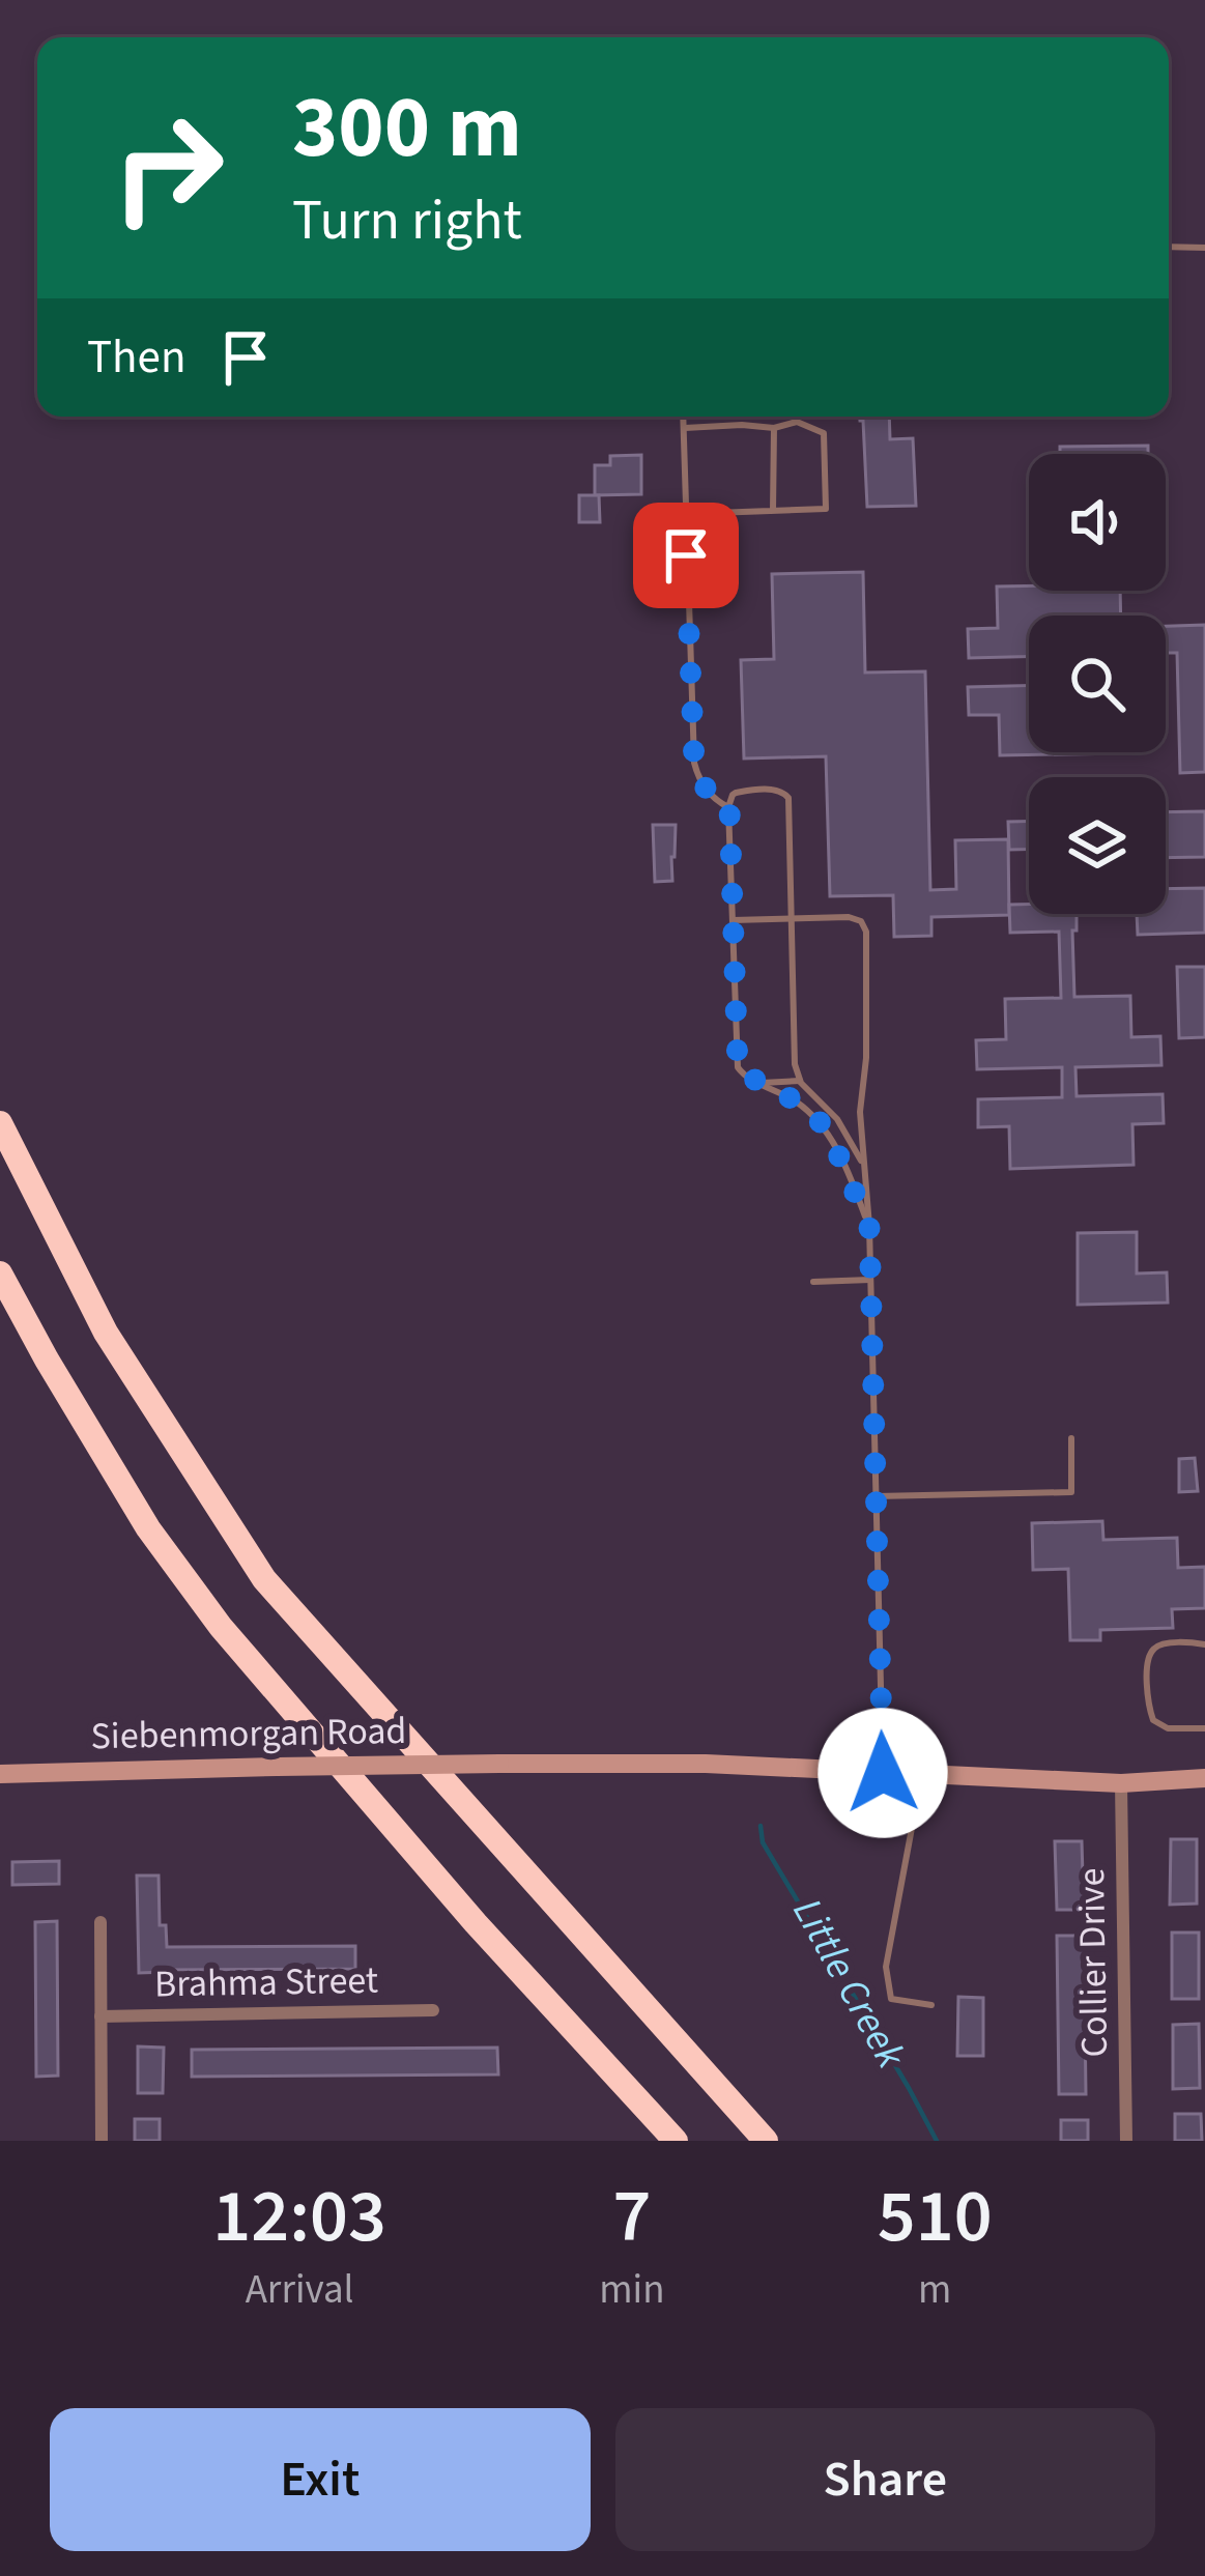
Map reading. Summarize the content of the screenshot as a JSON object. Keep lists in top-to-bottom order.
{
  "streets": {
    "street": ["Siebenmorgan Road", "Collier Drive", "Brahma Street"]
  },
  "crossings": [
    ["Siebenmorgan Road", "Collier Drive"]
  ],
  "water": ["Little Creek"],
  "page": {
    "turn": ["300 m", "Turn right"],
    "then": "Then",
    "eta": [
      "12:03",
      "Arrival",
      "7",
      "min",
      "510",
      "m"
    ],
    "buttons": ["Exit", "Share"]
  }
}
